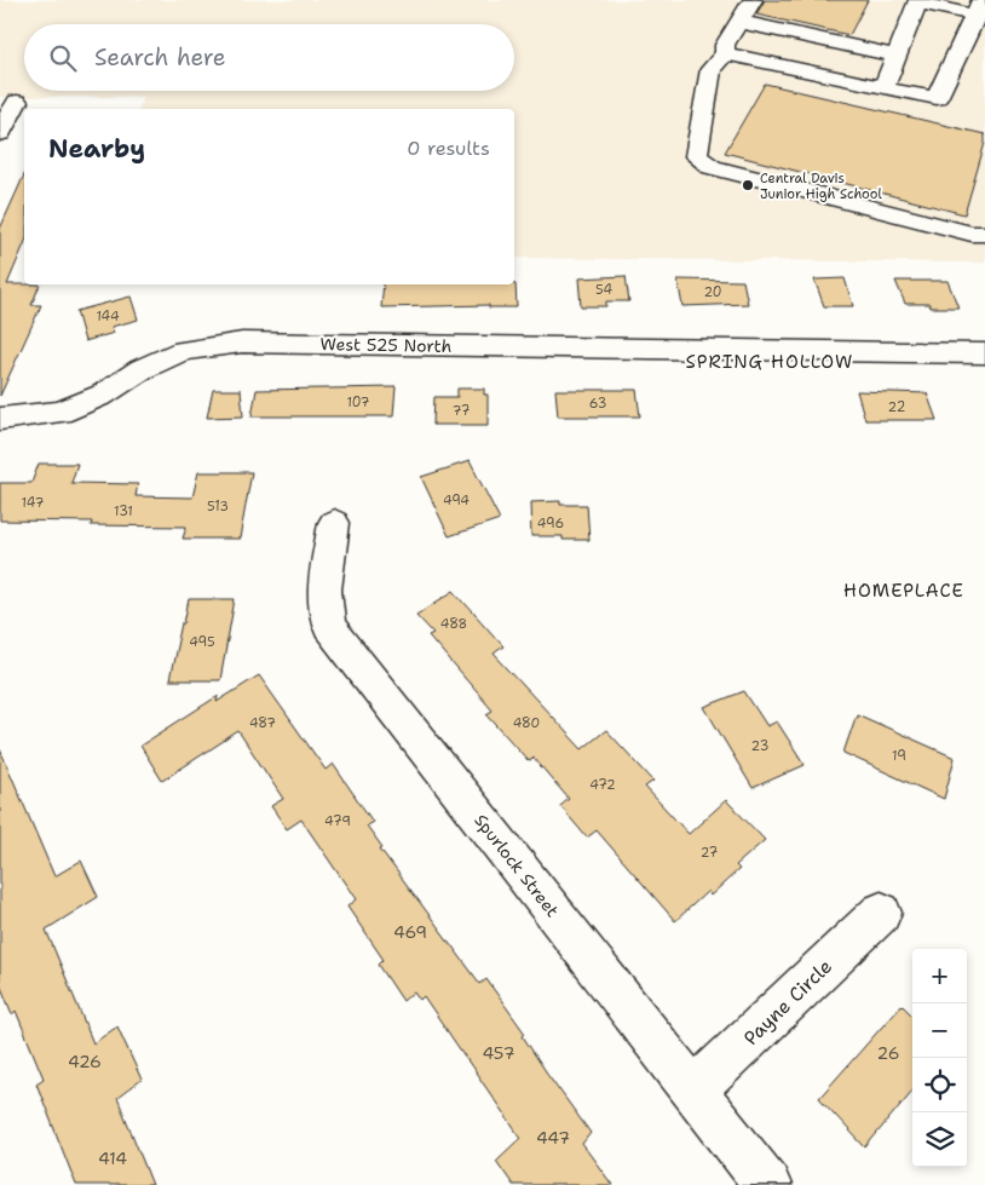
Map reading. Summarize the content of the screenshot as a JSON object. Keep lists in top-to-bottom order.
{
  "streets": {
    "street": ["West 525 North", "Spurlock Street", "Payne Circle"]
  },
  "crossings": [
    ["Spurlock Street", "Payne Circle"]
  ],
  "districts": ["SPRING HOLLOW", "HOMEPLACE"],
  "places": ["Central Davis Junior High School"],
  "house_numbers": [
    "54",
    "20",
    "144",
    "107",
    "63",
    "22",
    "77",
    "494",
    "147",
    "513",
    "131",
    "496",
    "488",
    "495",
    "487",
    "480",
    "23",
    "19",
    "472",
    "479",
    "27",
    "469",
    "457",
    "26",
    "426",
    "447",
    "414"
  ],
  "page": {
    "search": "Search here",
    "heading": ["Nearby", "0 results"],
    "map_buttons": ["+", "−"]
  }
}
